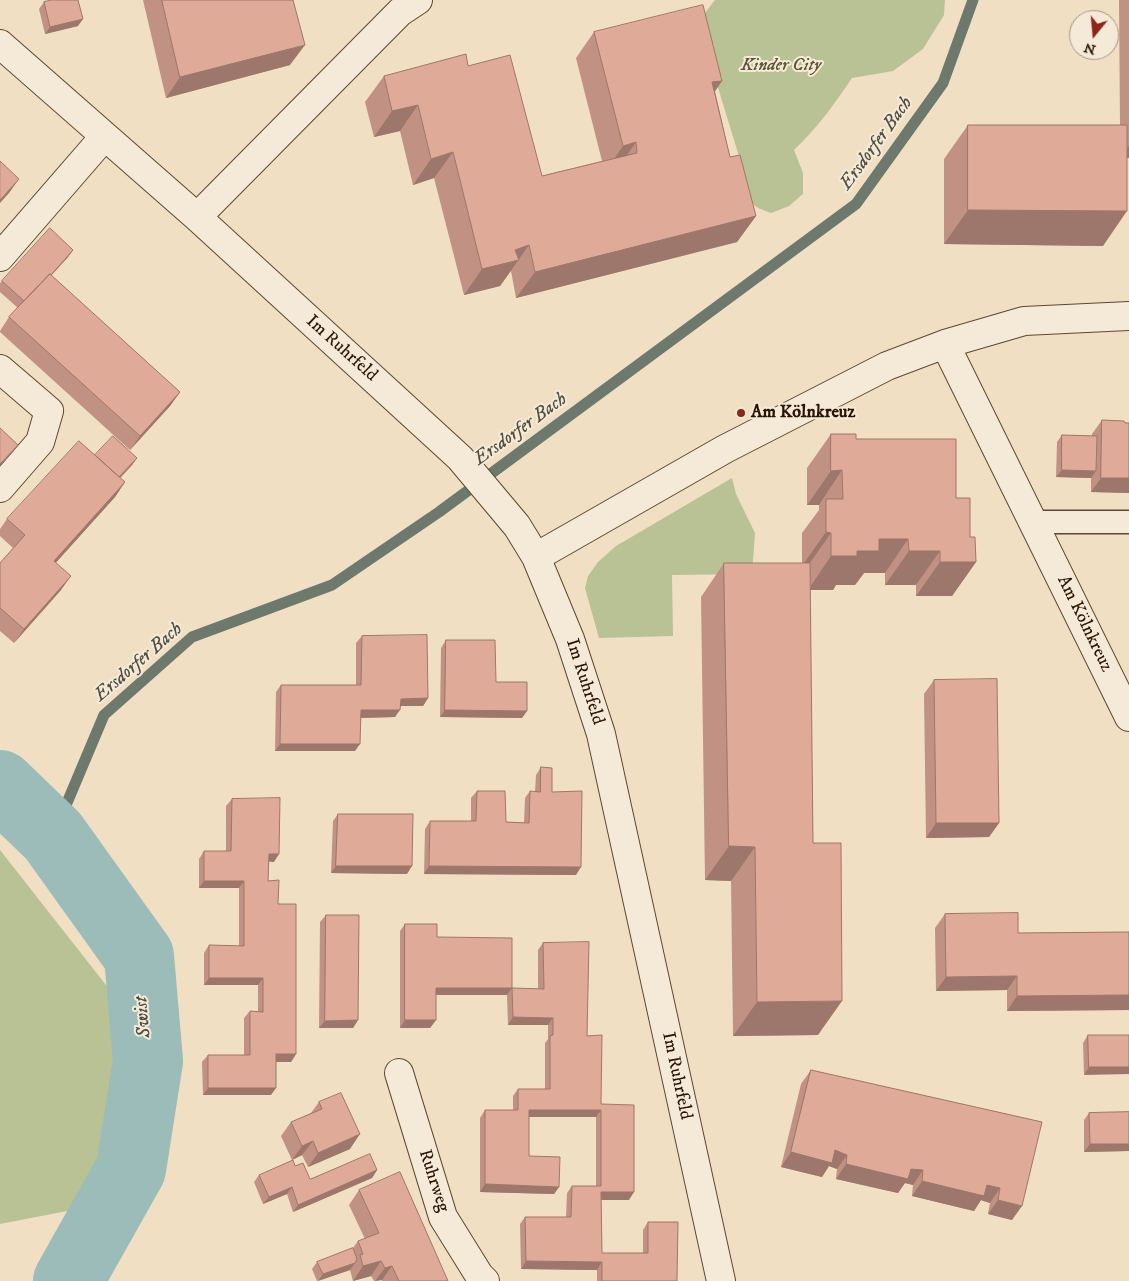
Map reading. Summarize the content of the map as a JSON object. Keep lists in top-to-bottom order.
{
  "streets": {
    "street": ["Im Ruhrfeld", "Am Kölnkreuz", "Ruhrweg"]
  },
  "water": ["Ersdorfer Bach", "Swist"],
  "parks": ["Kinder City"],
  "places": ["Am Kölnkreuz"],
  "north": "bottom"
}
